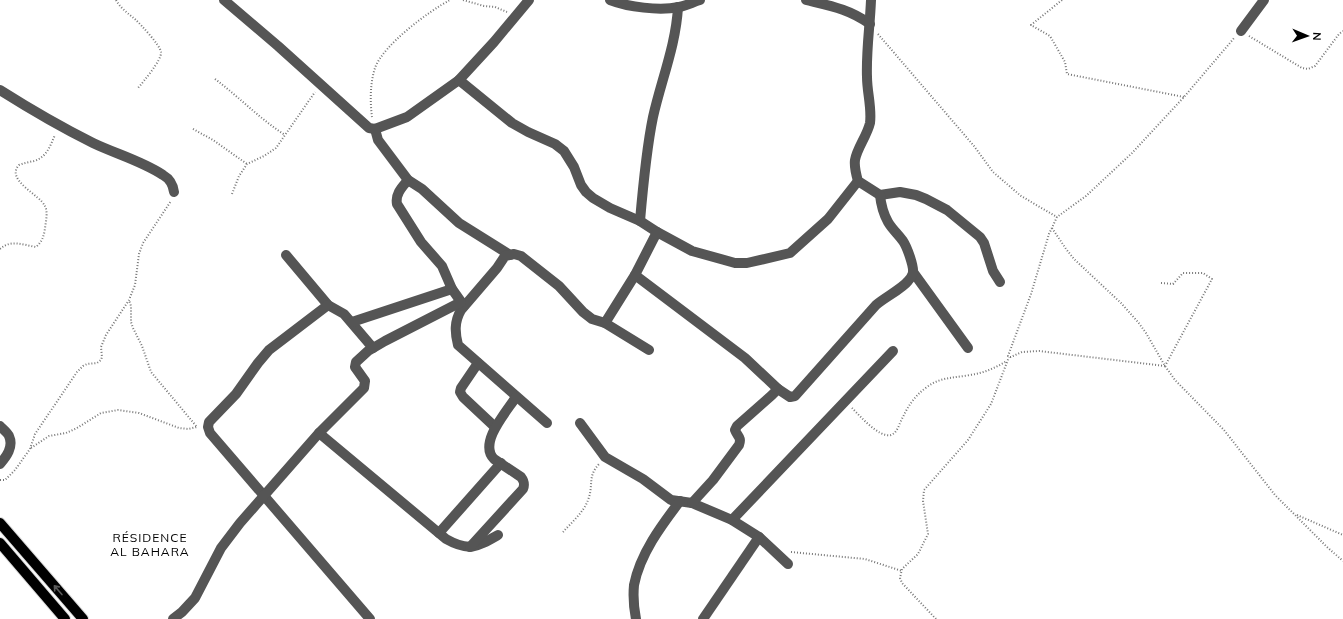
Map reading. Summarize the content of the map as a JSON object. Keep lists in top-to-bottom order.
{
  "districts": ["RÉSIDENCE AL BAHARA"],
  "north": "right"
}
